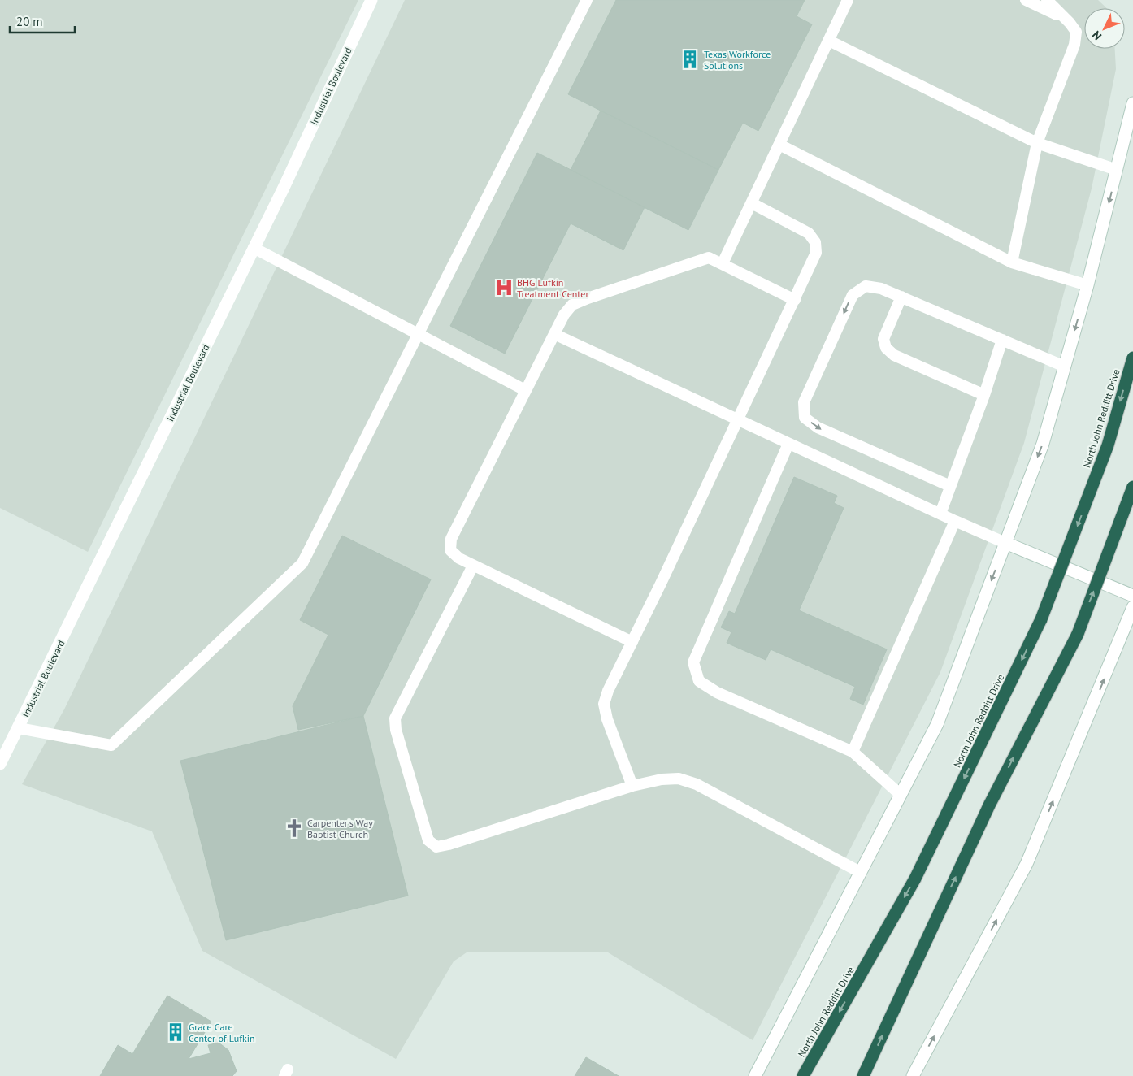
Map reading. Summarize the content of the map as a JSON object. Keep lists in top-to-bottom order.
{
  "streets": {
    "highway": ["North John Redditt Drive"],
    "street": ["Industrial Boulevard"]
  },
  "places": {
    "building": ["Texas Workforce Solutions", "Grace Care Center of Lufkin"],
    "hospital": ["BHG Lufkin Treatment Center"],
    "church": ["Carpenter's Way Baptist Church"]
  },
  "scale_bar": "20 m",
  "north": "bottom left"
}
